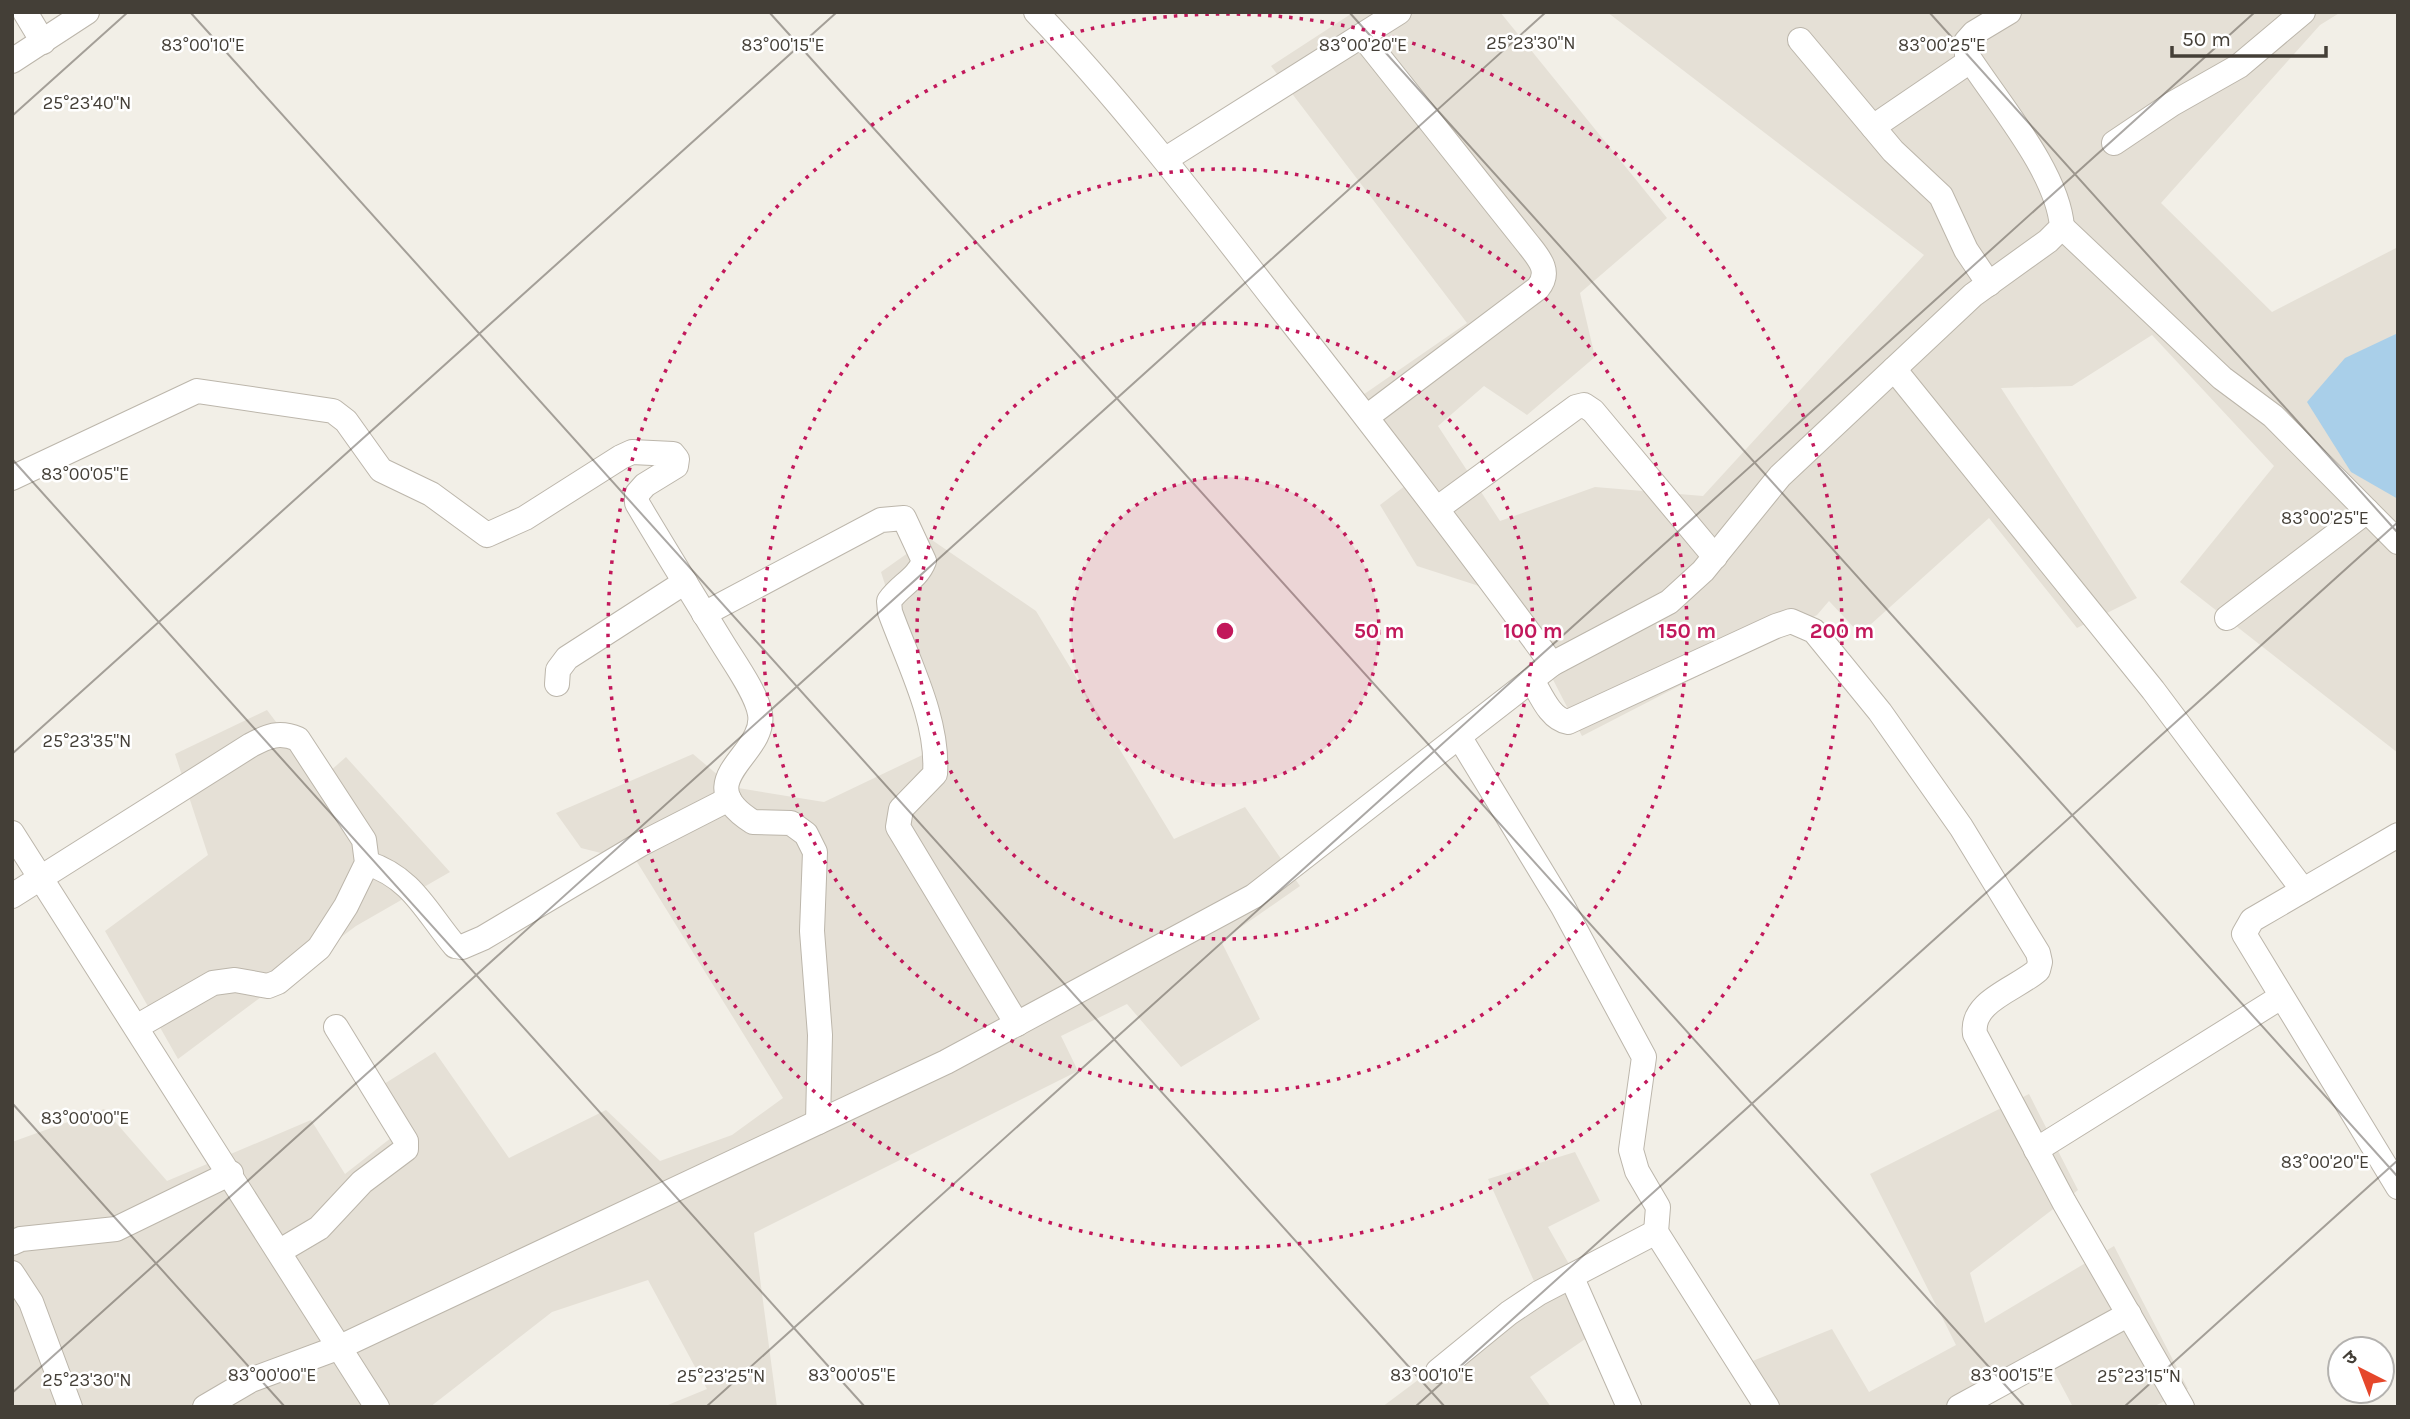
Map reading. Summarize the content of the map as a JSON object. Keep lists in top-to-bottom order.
{
  "scale_bar": "50 m",
  "north": "top left",
  "coordinates": [
    "25°23'30\"N",
    "83°00'10\"E",
    "83°00'20\"E",
    "83°00'15\"E",
    "83°00'25\"E",
    "25°23'40\"N",
    "83°00'05\"E",
    "25°23'35\"N",
    "83°00'00\"E",
    "25°23'25\"N",
    "25°23'15\"N"
  ],
  "rings": [
    "50 m",
    "100 m",
    "150 m",
    "200 m"
  ]
}
